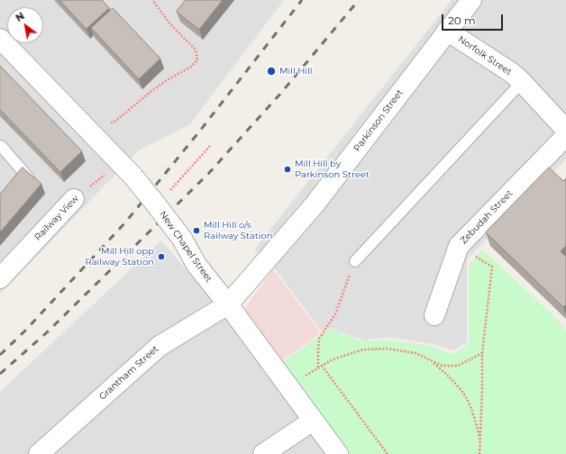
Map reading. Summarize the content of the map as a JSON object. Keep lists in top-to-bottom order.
{
  "streets": {
    "street": [
      "Norfolk Street",
      "Parkinson Street",
      "Zebudah Street",
      "Railway View",
      "New Chapel Street",
      "Grantham Street"
    ]
  },
  "crossings": [
    ["Norfolk Street", "Parkinson Street"],
    ["Parkinson Street", "New Chapel Street"],
    ["Parkinson Street", "Grantham Street"],
    ["Railway View", "New Chapel Street"],
    ["New Chapel Street", "Grantham Street"]
  ],
  "places": [
    "Mill Hill",
    "Mill Hill by Parkinson Street",
    "Mill Hill o/s Railway Station",
    "Mill Hill opp Railway Station"
  ],
  "scale_bar": "20 m",
  "north": "top left"
}
